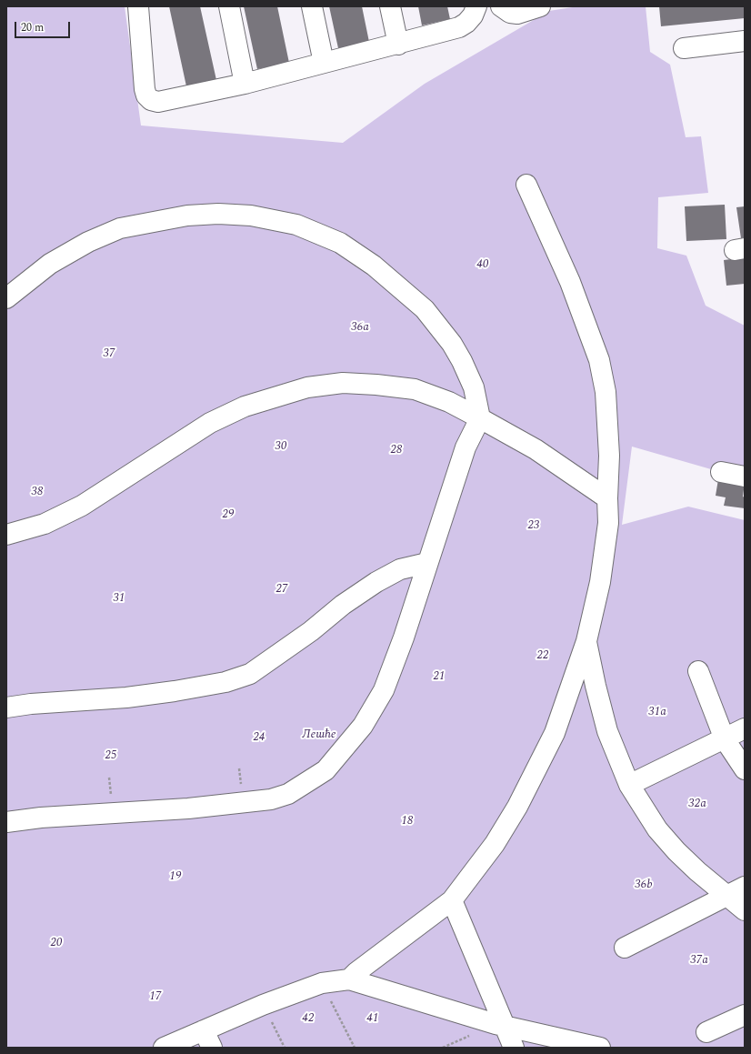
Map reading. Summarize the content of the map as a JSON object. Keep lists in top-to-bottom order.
{
  "parks": [
    "40",
    "36a",
    "37",
    "30",
    "28",
    "38",
    "29",
    "23",
    "27",
    "31",
    "22",
    "21",
    "31a",
    "Лешће",
    "24",
    "25",
    "32a",
    "18",
    "19",
    "36b",
    "20",
    "37a",
    "17",
    "42",
    "41"
  ],
  "scale_bar": "20 m"
}
